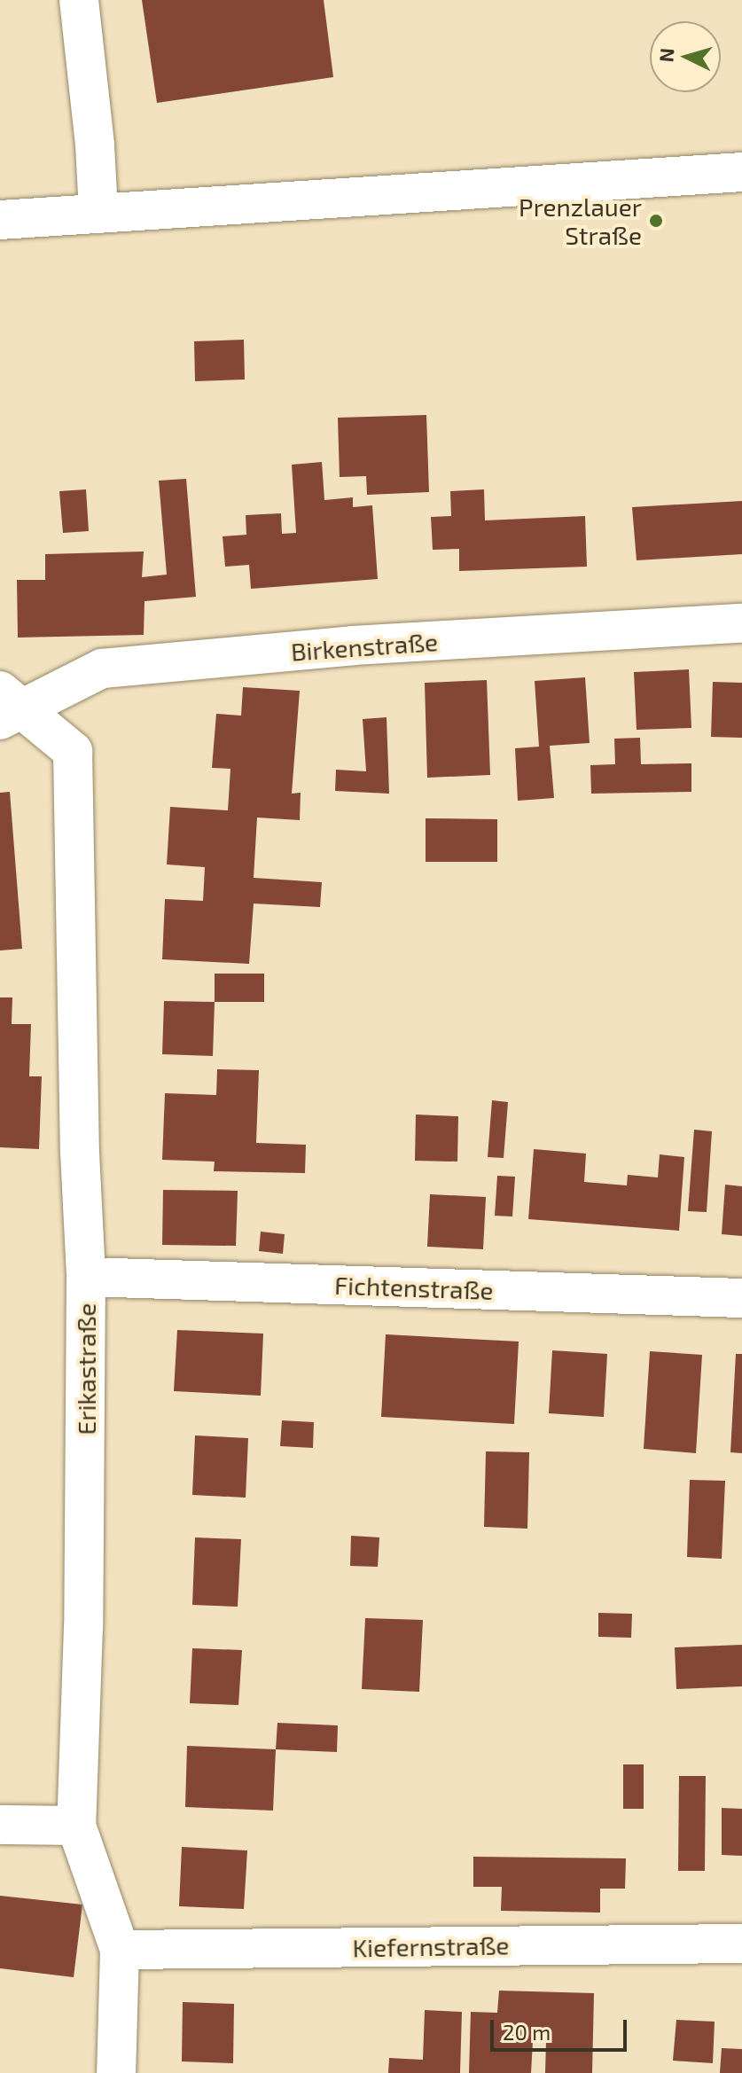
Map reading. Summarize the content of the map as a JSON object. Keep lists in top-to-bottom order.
{
  "streets": {
    "street": [
      "Birkenstraße",
      "Fichtenstraße",
      "Erikastraße",
      "Kiefernstraße"
    ]
  },
  "crossings": [
    ["Birkenstraße", "Erikastraße"],
    ["Fichtenstraße", "Erikastraße"],
    ["Erikastraße", "Kiefernstraße"]
  ],
  "places": ["Prenzlauer Straße"],
  "scale_bar": "20 m",
  "north": "left"
}
